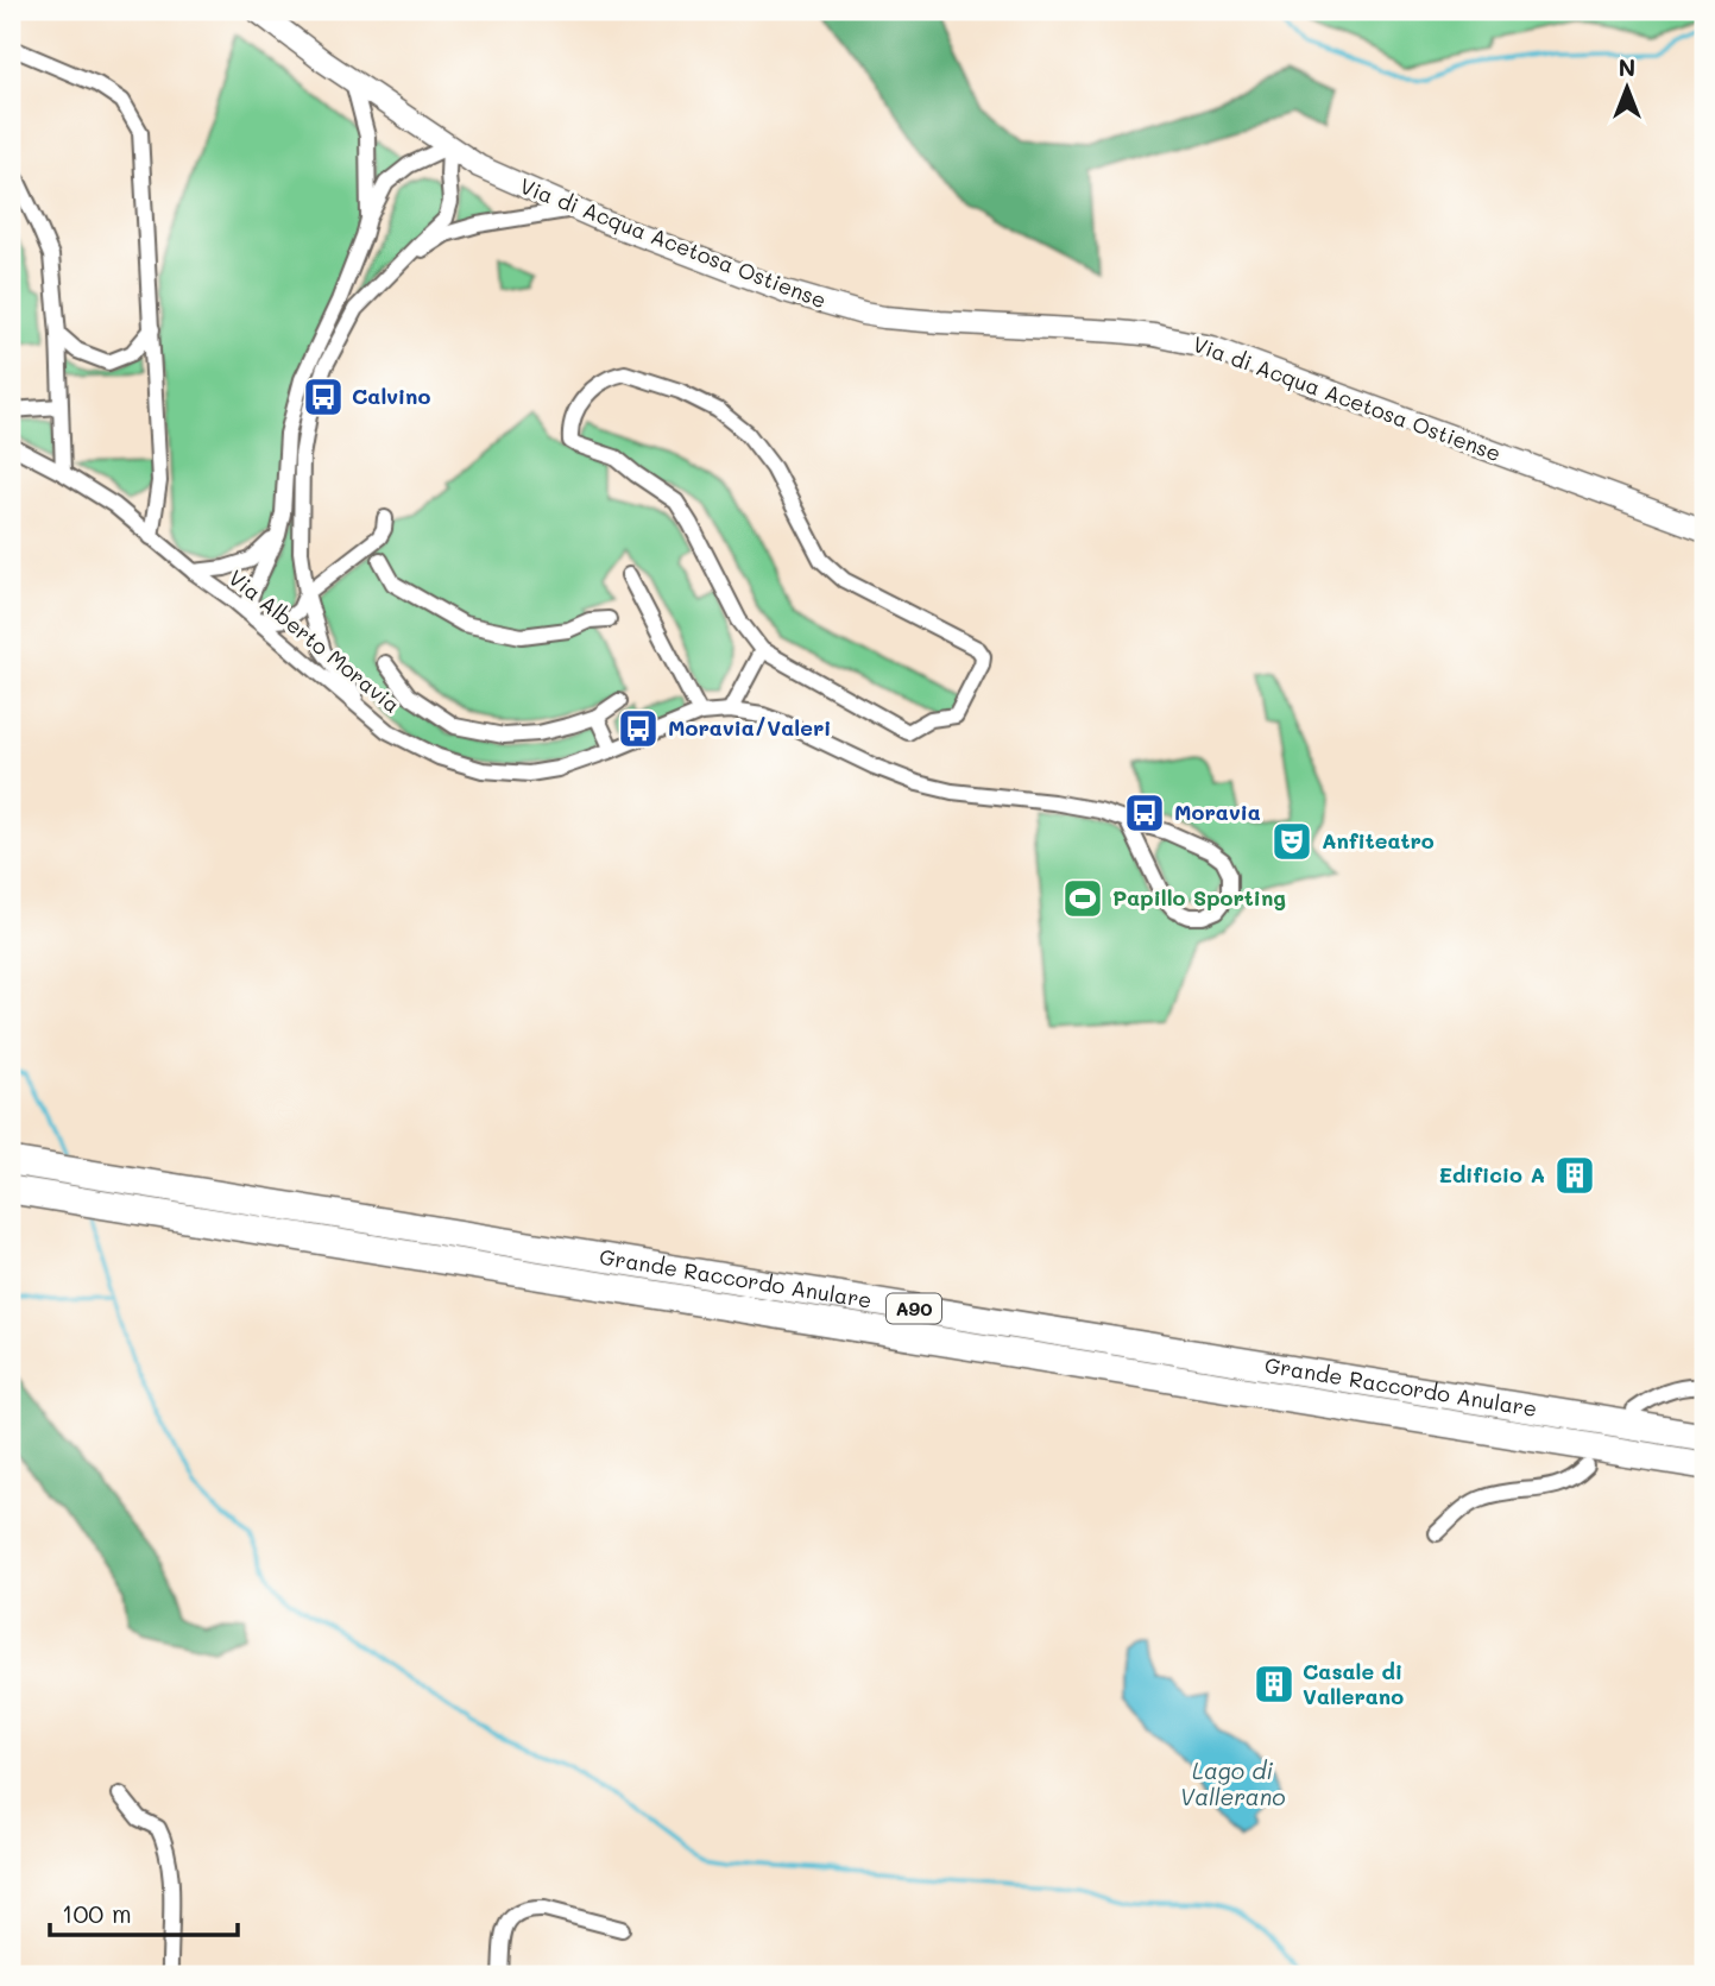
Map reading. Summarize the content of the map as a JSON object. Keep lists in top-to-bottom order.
{
  "streets": {
    "highway": ["Grande Raccordo Anulare", "A90"],
    "street": ["Via di Acqua Acetosa Ostiense", "Via Alberto Moravia"]
  },
  "water": ["Lago di Vallerano"],
  "places": {
    "bus stop": ["Calvino", "Moravia/Valeri", "Moravia"],
    "theatre": ["Anfiteatro"],
    "sports": ["Papillo Sporting"],
    "building": ["Edificio A", "Casale di Vallerano"]
  },
  "scale_bar": "100 m",
  "north": "top"
}
